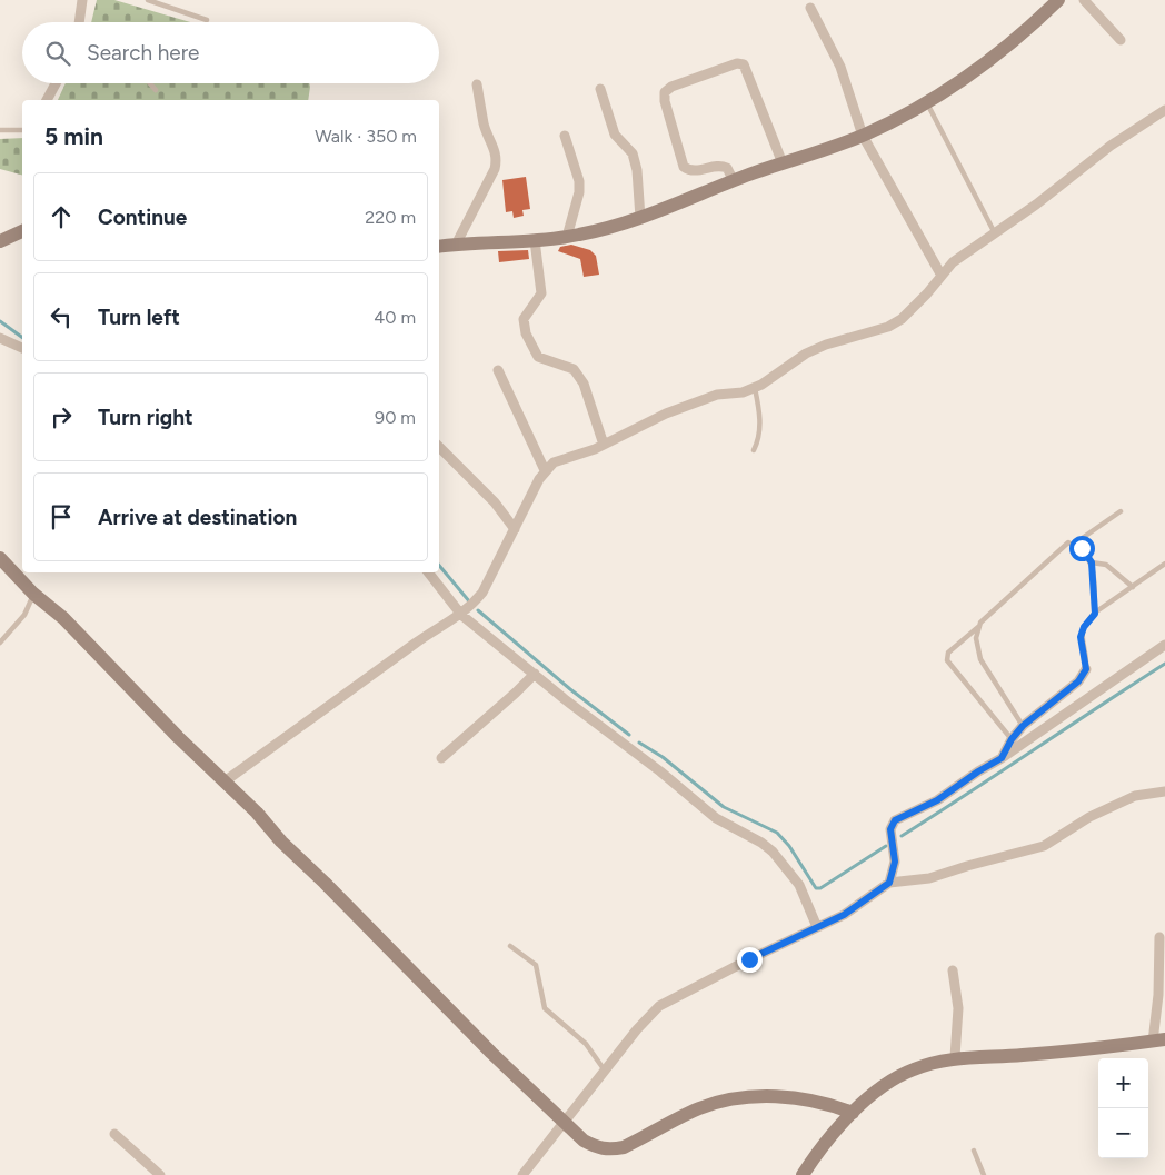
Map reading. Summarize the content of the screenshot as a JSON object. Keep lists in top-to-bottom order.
{
  "page": {
    "search": "Search here",
    "heading": ["5 min", "Walk · 350 m"],
    "list": [
      ["Continue", "220 m"],
      ["Turn left", "40 m"],
      ["Turn right", "90 m"],
      "Arrive at destination"
    ],
    "map_buttons": ["+", "−"]
  }
}
